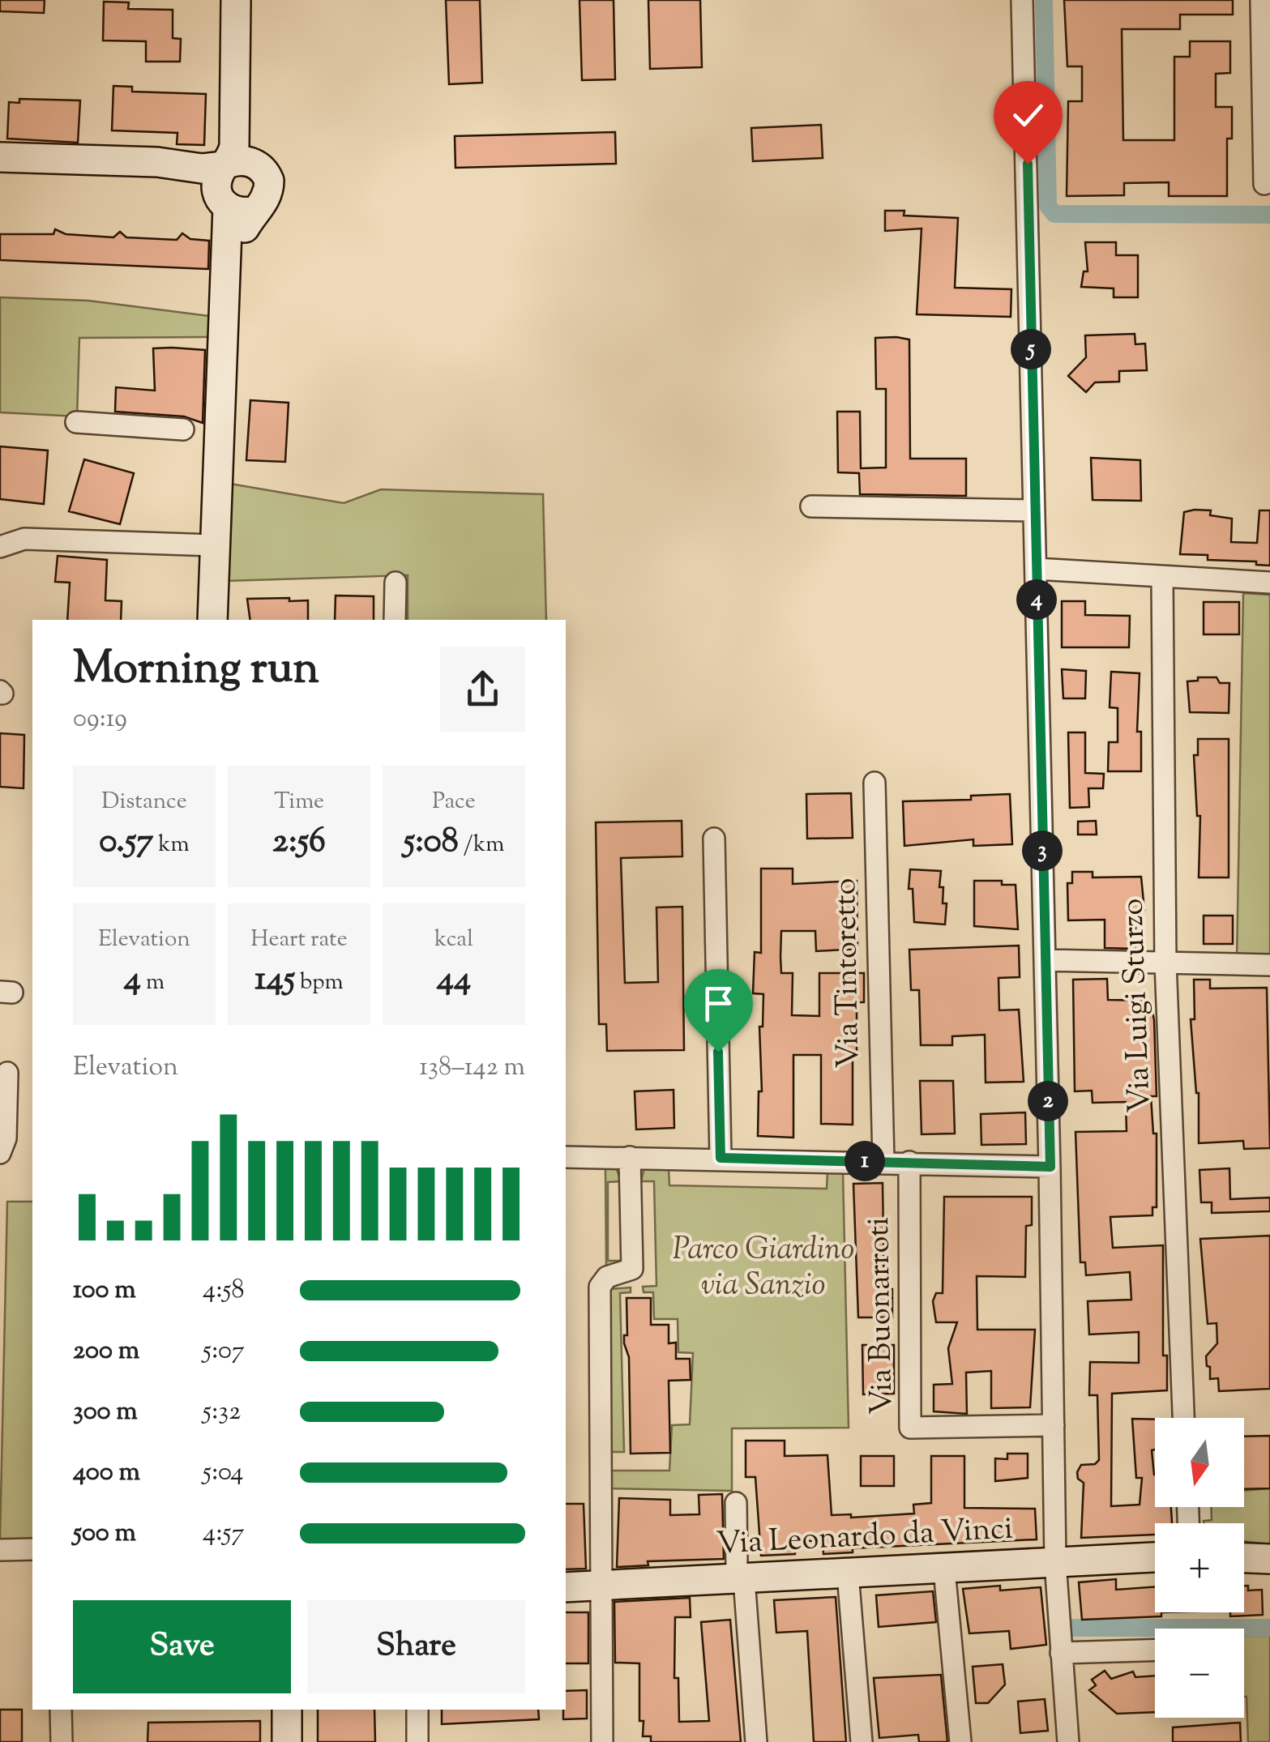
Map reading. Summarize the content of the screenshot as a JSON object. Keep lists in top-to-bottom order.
{
  "streets": {
    "street": [
      "Via Tintoretto",
      "Via Luigi Sturzo",
      "Via Buonarroti",
      "Via Leonardo da Vinci"
    ]
  },
  "parks": ["Parco Giardino via Sanzio"],
  "north": "bottom",
  "page": {
    "pins": [
      "5",
      "4",
      "3",
      "2",
      "1"
    ],
    "heading": ["Morning run", "09:19"],
    "stats": [
      ["Distance", "0.57 km"],
      ["Time", "2:56"],
      ["Pace", "5:08 /km"],
      ["Elevation", "4 m"],
      ["Heart rate", "145 bpm"],
      ["kcal", "44"]
    ],
    "chart": ["Elevation", "138–142 m"],
    "list": [
      {
        "name": "100 m",
        "note": "4:58"
      },
      {
        "name": "200 m",
        "note": "5:07"
      },
      {
        "name": "300 m",
        "note": "5:32"
      },
      {
        "name": "400 m",
        "note": "5:04"
      },
      {
        "name": "500 m",
        "note": "4:57"
      }
    ],
    "map_buttons": ["+", "−"],
    "buttons": ["Save", "Share"]
  }
}
